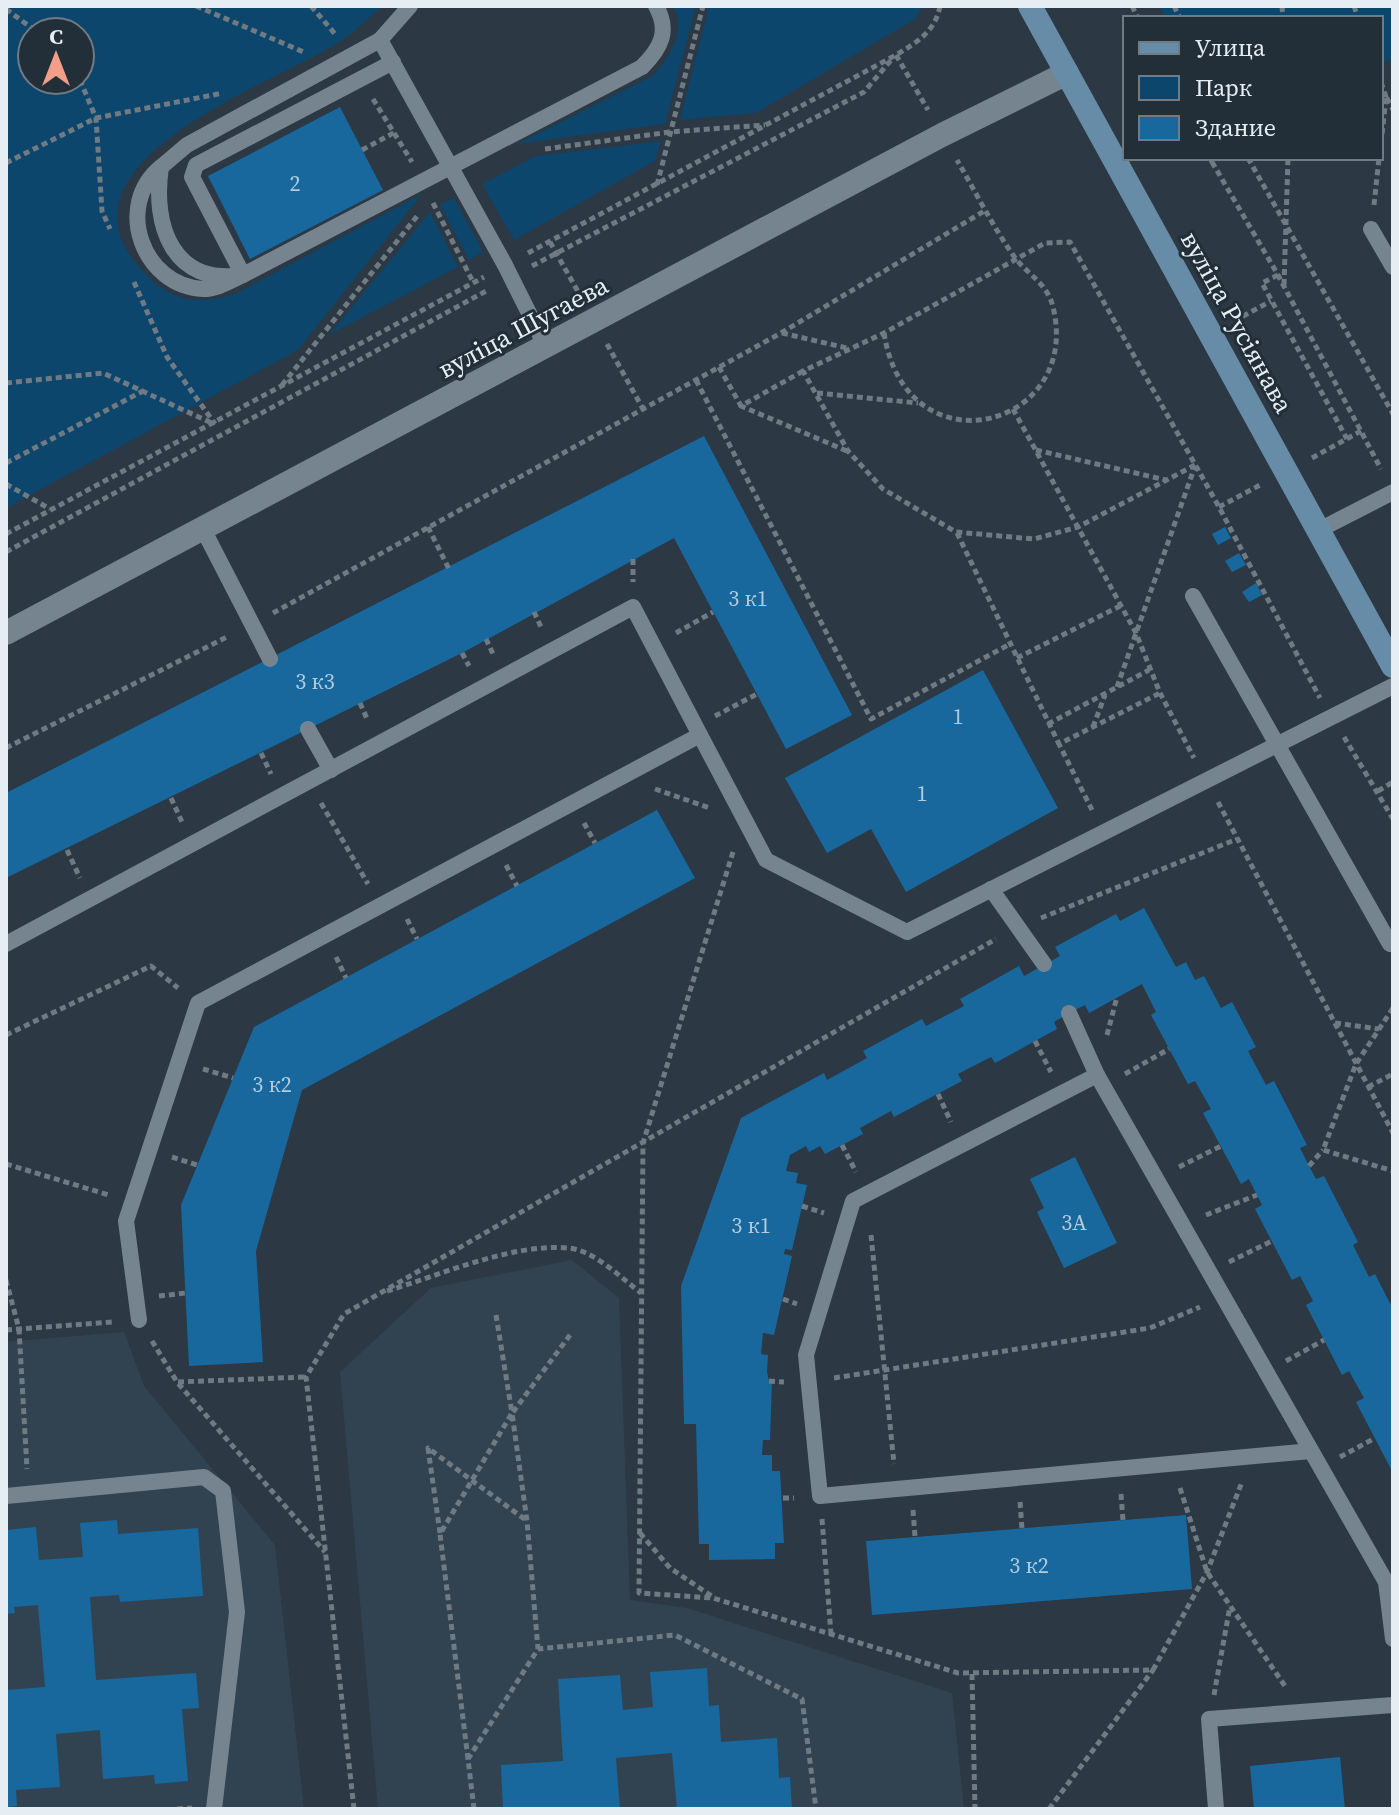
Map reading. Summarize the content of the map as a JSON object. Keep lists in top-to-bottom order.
{
  "streets": {
    "main road": ["вуліца Русіянава"],
    "street": ["вуліца Шугаева"]
  },
  "crossings": [
    ["вуліца Русіянава", "вуліца Шугаева"]
  ],
  "house_numbers": [
    "2",
    "3 к1",
    "3 к3",
    "1",
    "1",
    "3 к2",
    "3А",
    "3 к1",
    "3 к2"
  ],
  "legend": ["Улица", "Парк", "Здание"],
  "north": "top"
}
